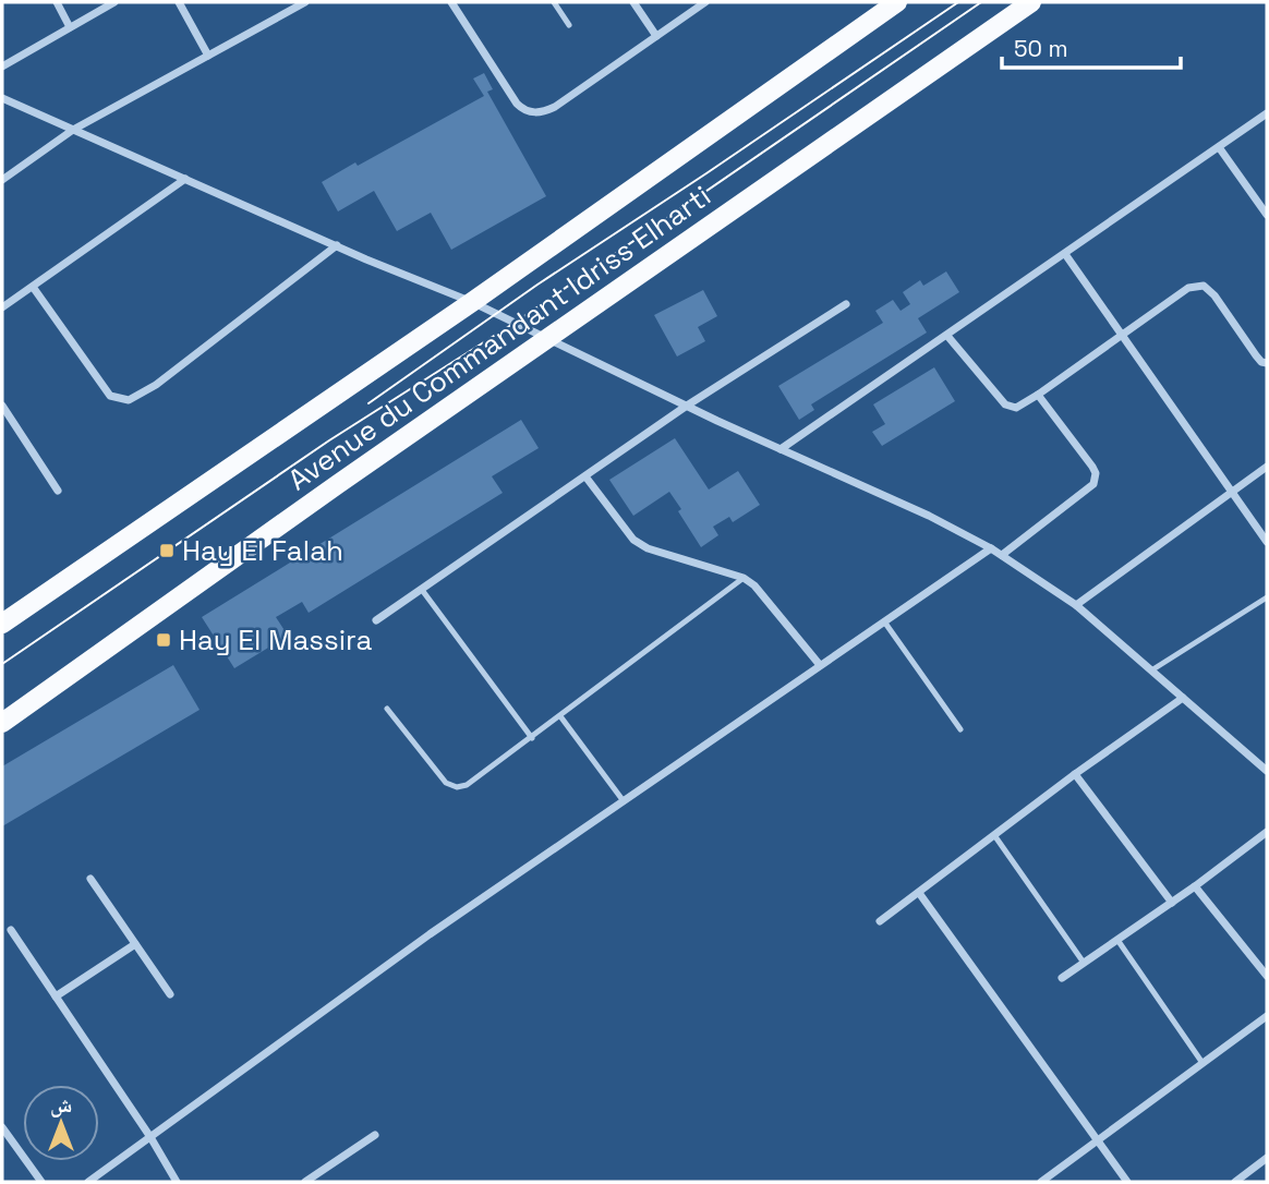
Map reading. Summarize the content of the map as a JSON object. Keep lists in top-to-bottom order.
{
  "streets": {
    "main road": ["Avenue du Commandant Idriss Elharti"]
  },
  "places": {
    "transit": ["Hay El Falah", "Hay El Massira"]
  },
  "scale_bar": "50 m",
  "north": "top"
}
